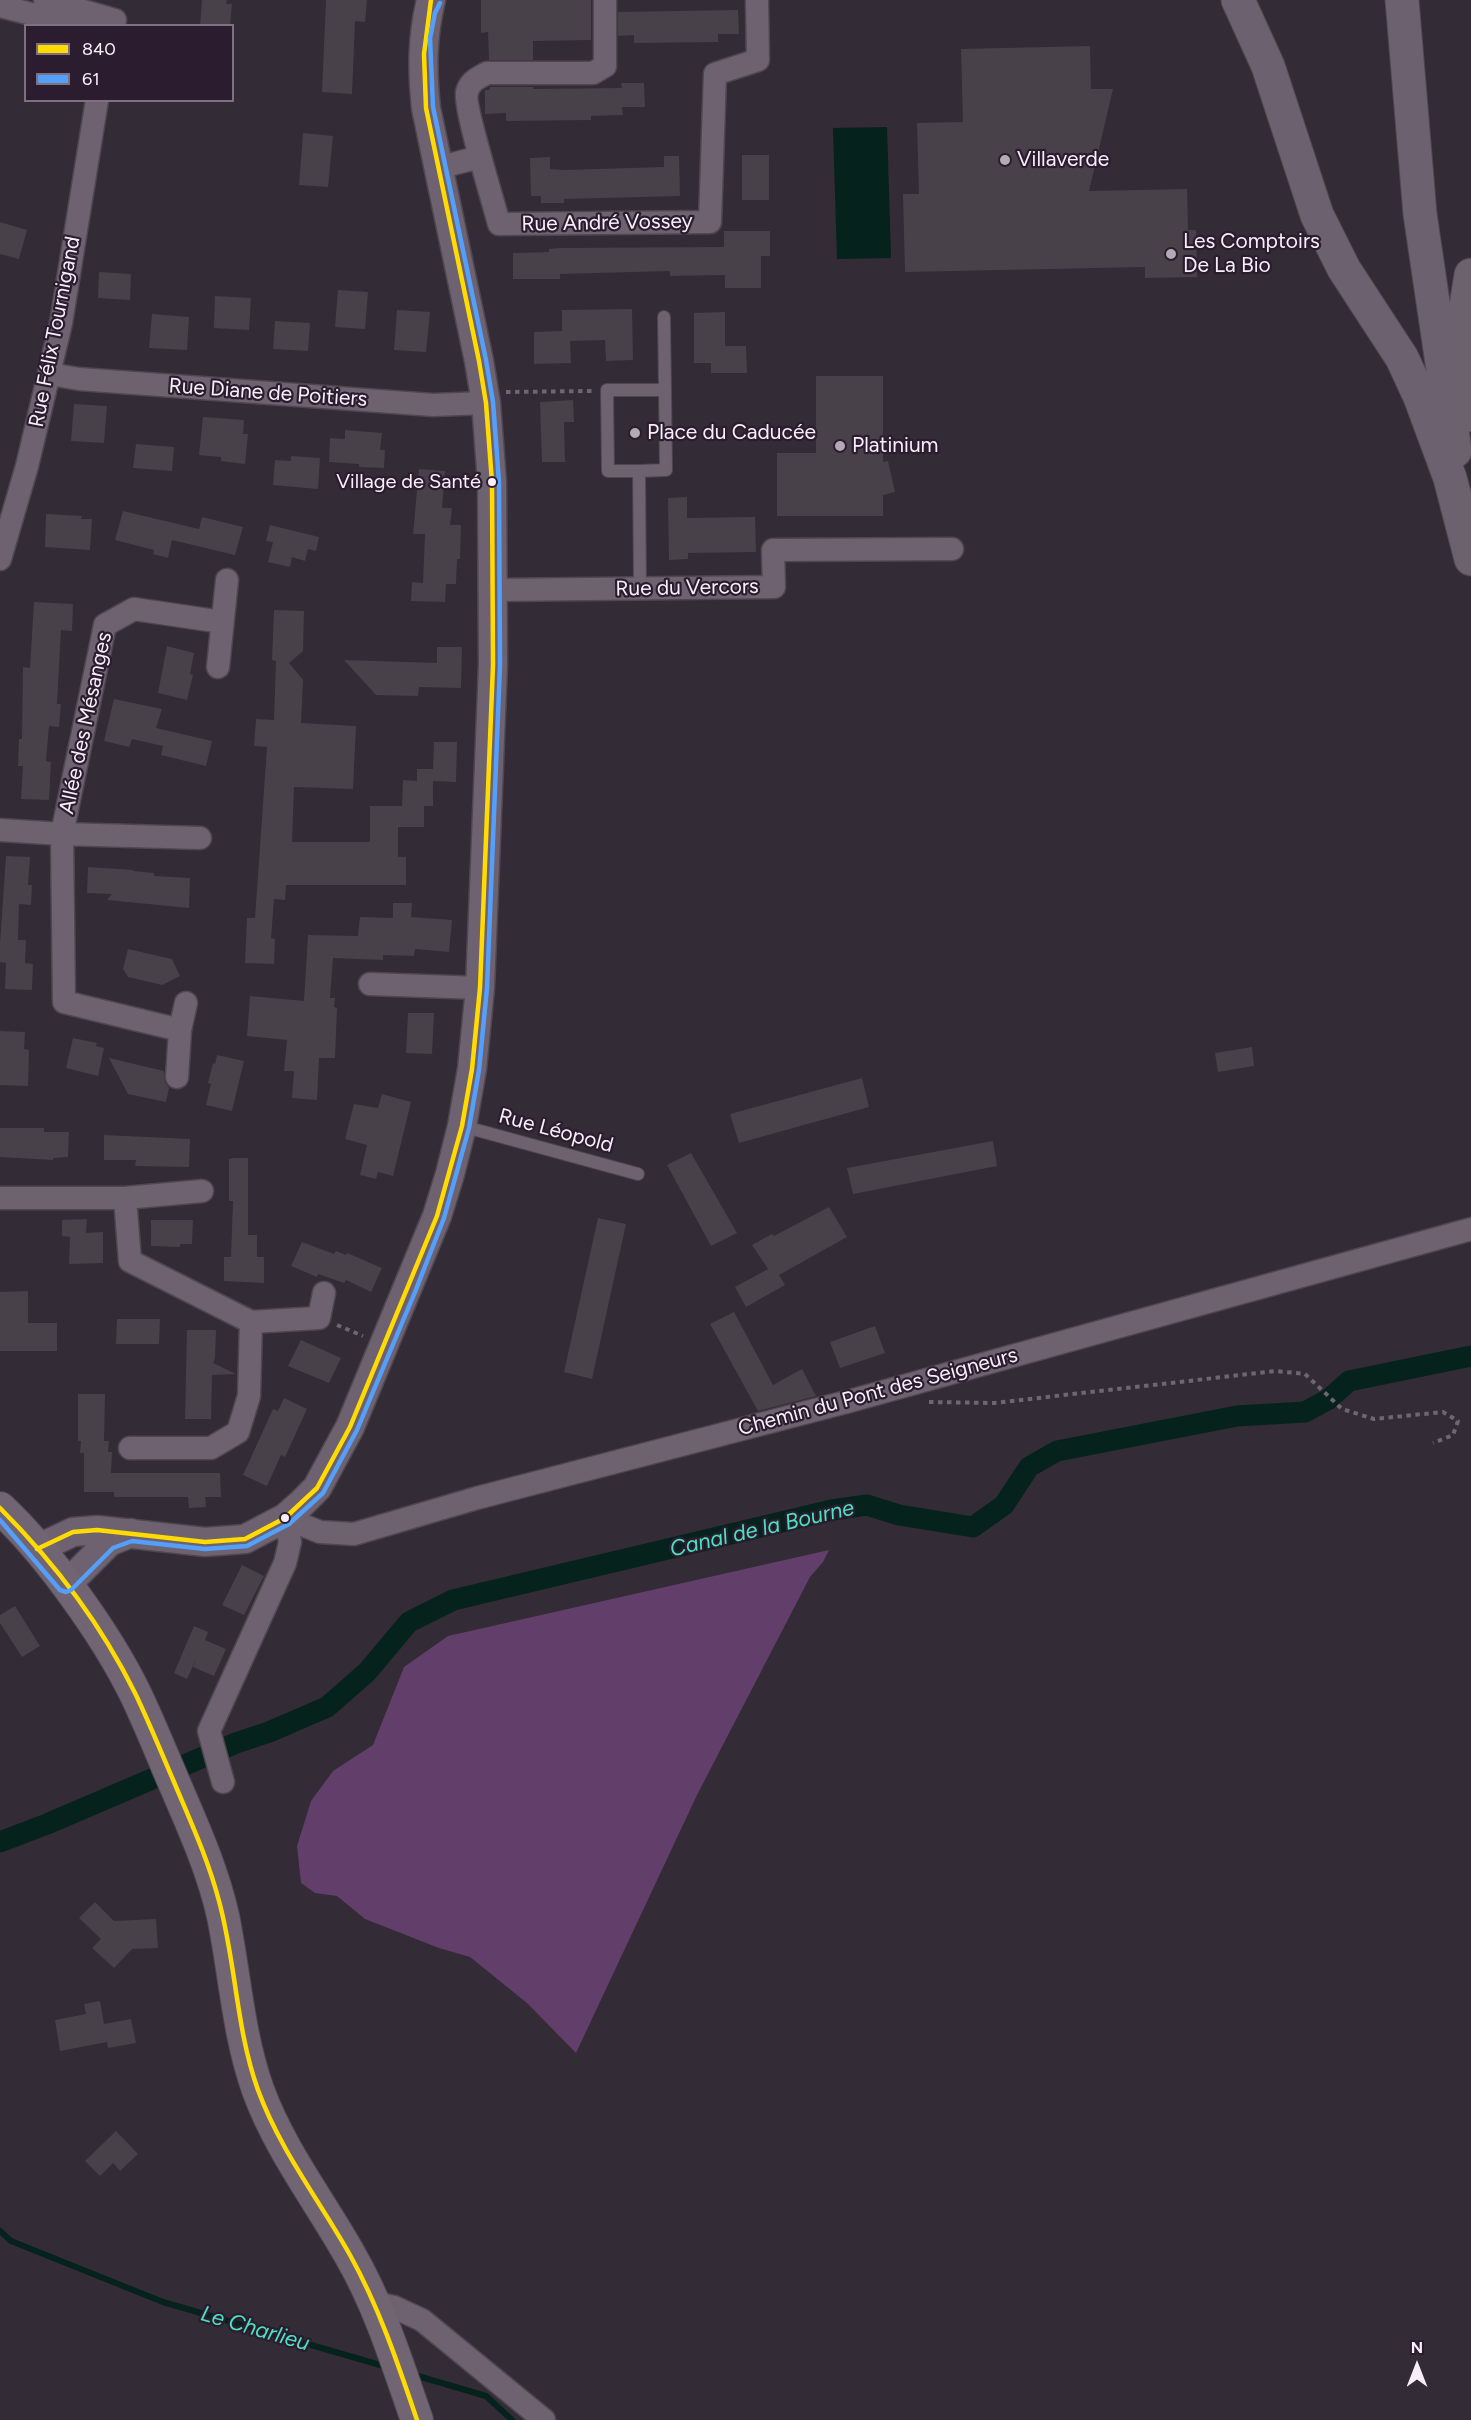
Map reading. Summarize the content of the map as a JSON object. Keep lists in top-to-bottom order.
{
  "streets": {
    "street": [
      "Rue André Vossey",
      "Rue Félix Tournigand",
      "Rue Diane de Poitiers",
      "Rue du Vercors",
      "Allée des Mésanges",
      "Chemin du Pont des Seigneurs"
    ],
    "lane": ["Rue Léopold"]
  },
  "crossings": [
    ["Rue Félix Tournigand", "Rue Diane de Poitiers"]
  ],
  "water": ["Canal de la Bourne", "Le Charlieu"],
  "places": [
    "Villaverde",
    "Les Comptoirs De La Bio",
    "Place du Caducée",
    "Platinium",
    "Village de Santé"
  ],
  "lines": ["transit line 840", "transit line 61"],
  "legend": ["840", "61"],
  "north": "top"
}
